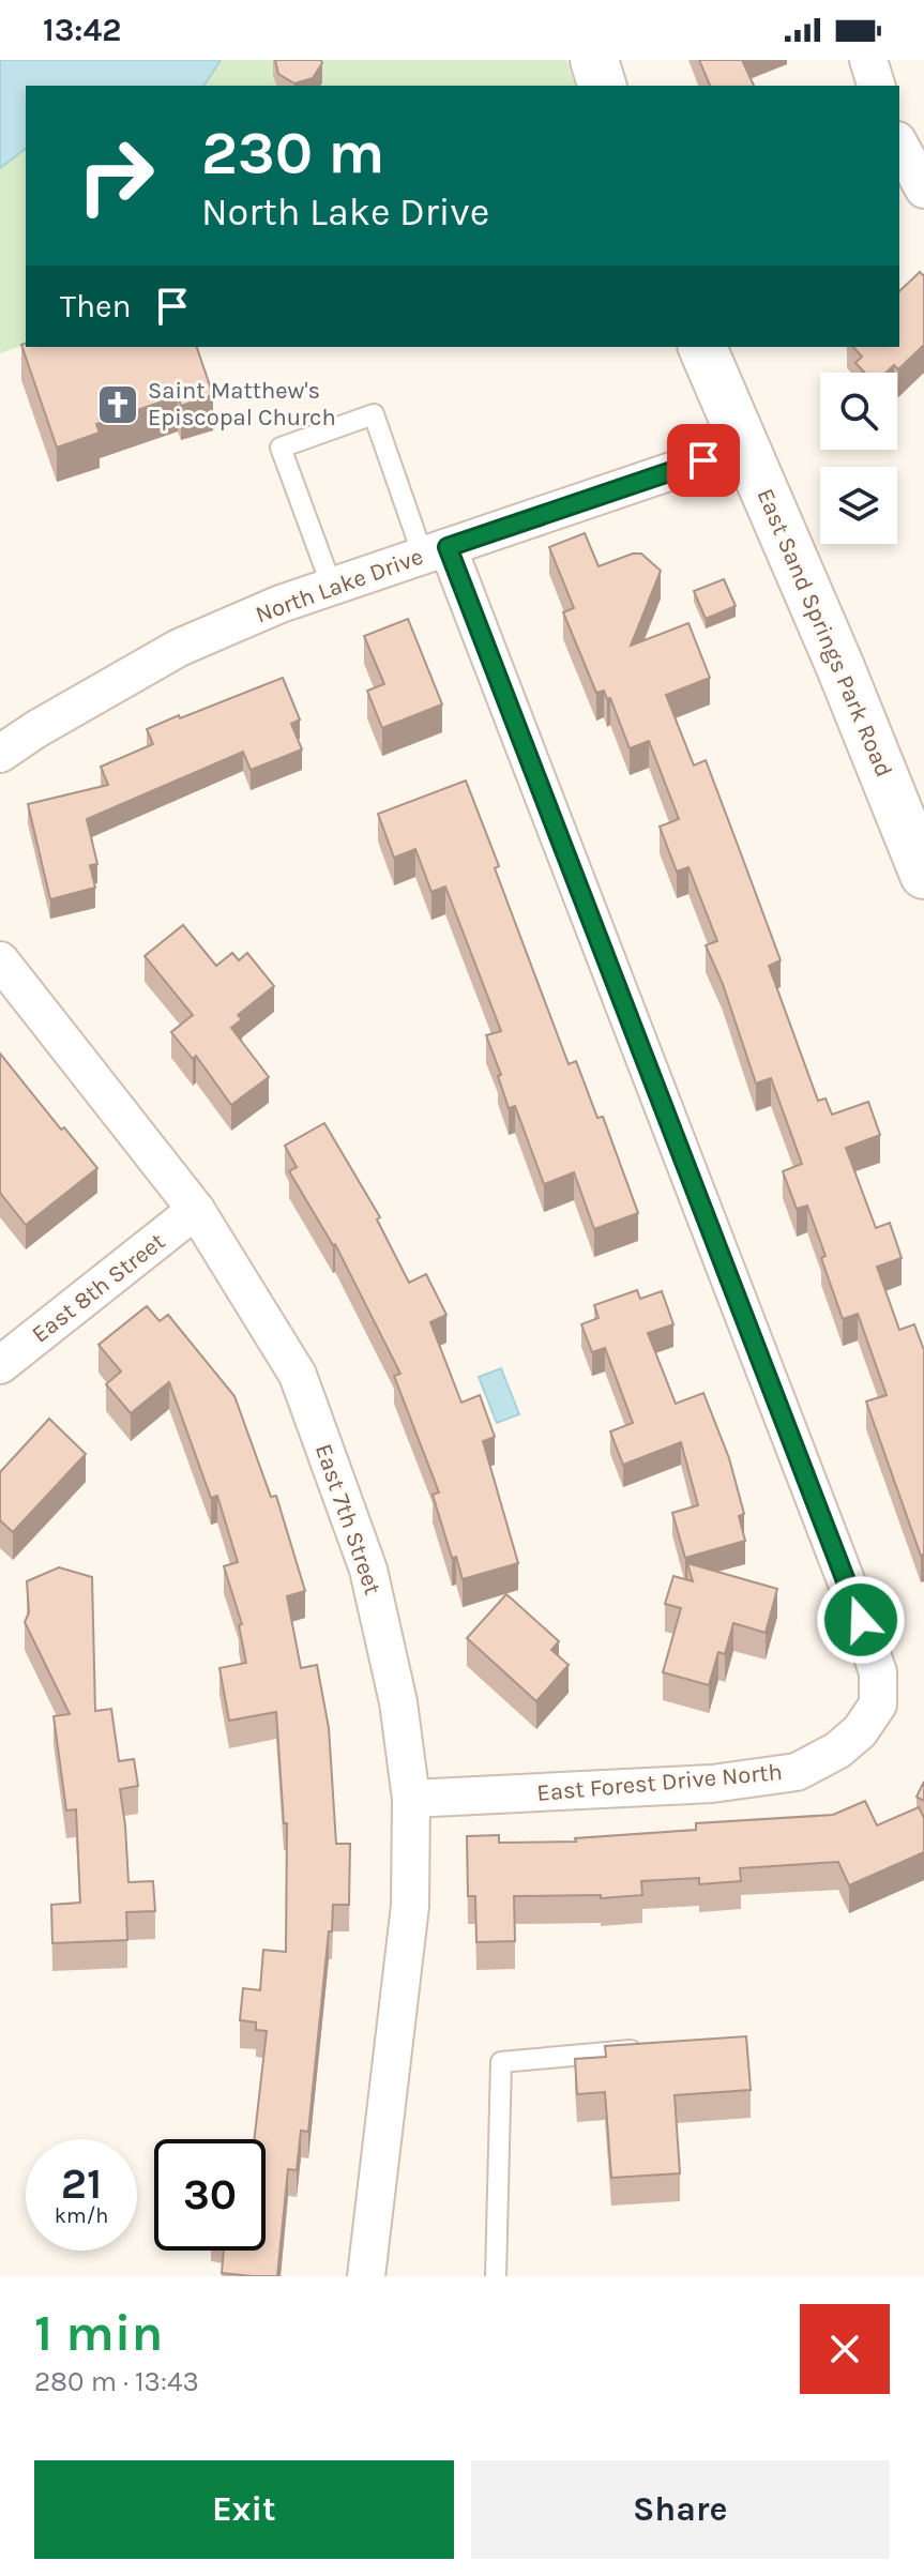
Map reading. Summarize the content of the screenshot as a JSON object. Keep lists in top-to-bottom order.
{
  "streets": {
    "street": [
      "North Lake Drive",
      "East Sand Springs Park Road",
      "East 8th Street",
      "East 7th Street",
      "East Forest Drive North"
    ]
  },
  "crossings": [
    ["North Lake Drive", "East Sand Springs Park Road"],
    ["North Lake Drive", "East Forest Drive North"],
    ["East 8th Street", "East 7th Street"],
    ["East 7th Street", "East Forest Drive North"]
  ],
  "places": {
    "church": ["Saint Matthew's Episcopal Church"]
  },
  "page": {
    "status": "13:42",
    "turn": ["230 m", "North Lake Drive"],
    "then": "Then",
    "speed": "21 km/h",
    "limit": "30",
    "heading": ["1 min", "280 m · 13:43"],
    "buttons": ["Exit", "Share"]
  }
}
